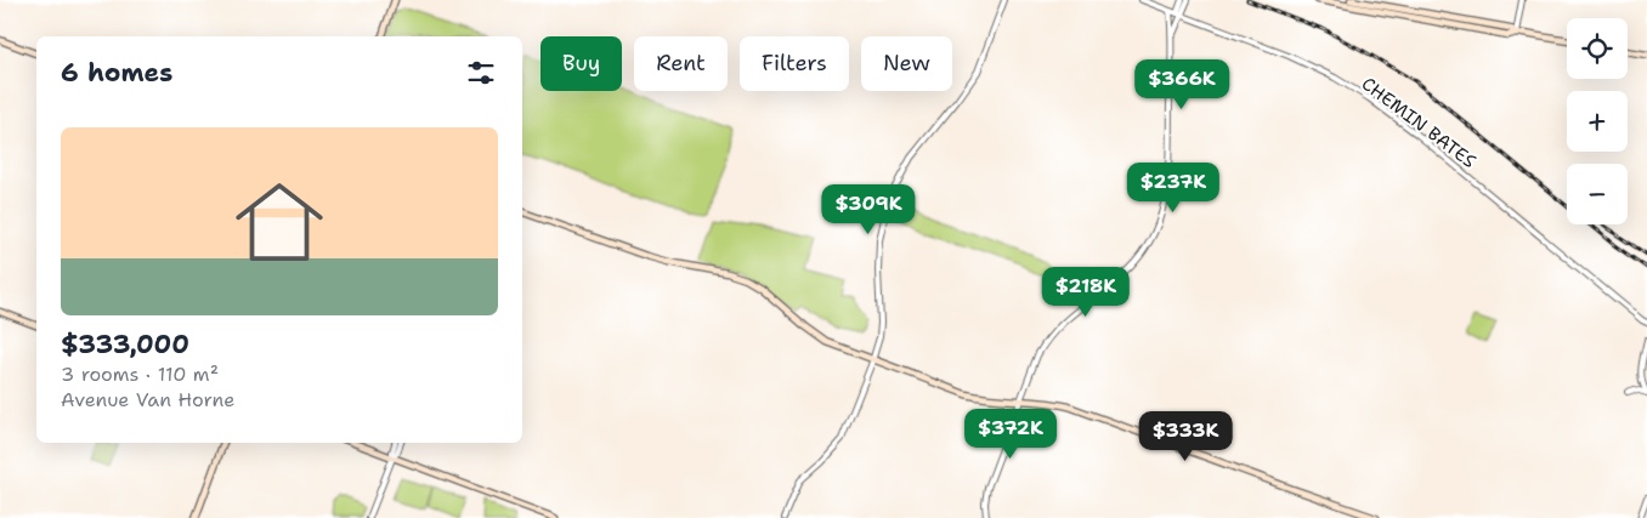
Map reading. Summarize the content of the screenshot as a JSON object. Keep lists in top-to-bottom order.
{
  "streets": {
    "street": ["CHEMIN BATES"]
  },
  "page": {
    "map_buttons": ["+", "−"],
    "chip": [
      "Buy",
      "Rent",
      "Filters",
      "New"
    ],
    "heading": "6 homes",
    "price": [
      "$366K",
      "$237K",
      "$309K",
      "$218K",
      "$372K",
      "$333K"
    ],
    "list": [
      {
        "name": "$333,000",
        "note": "3 rooms · 110 m² · Avenue Van Horne"
      }
    ]
  }
}
